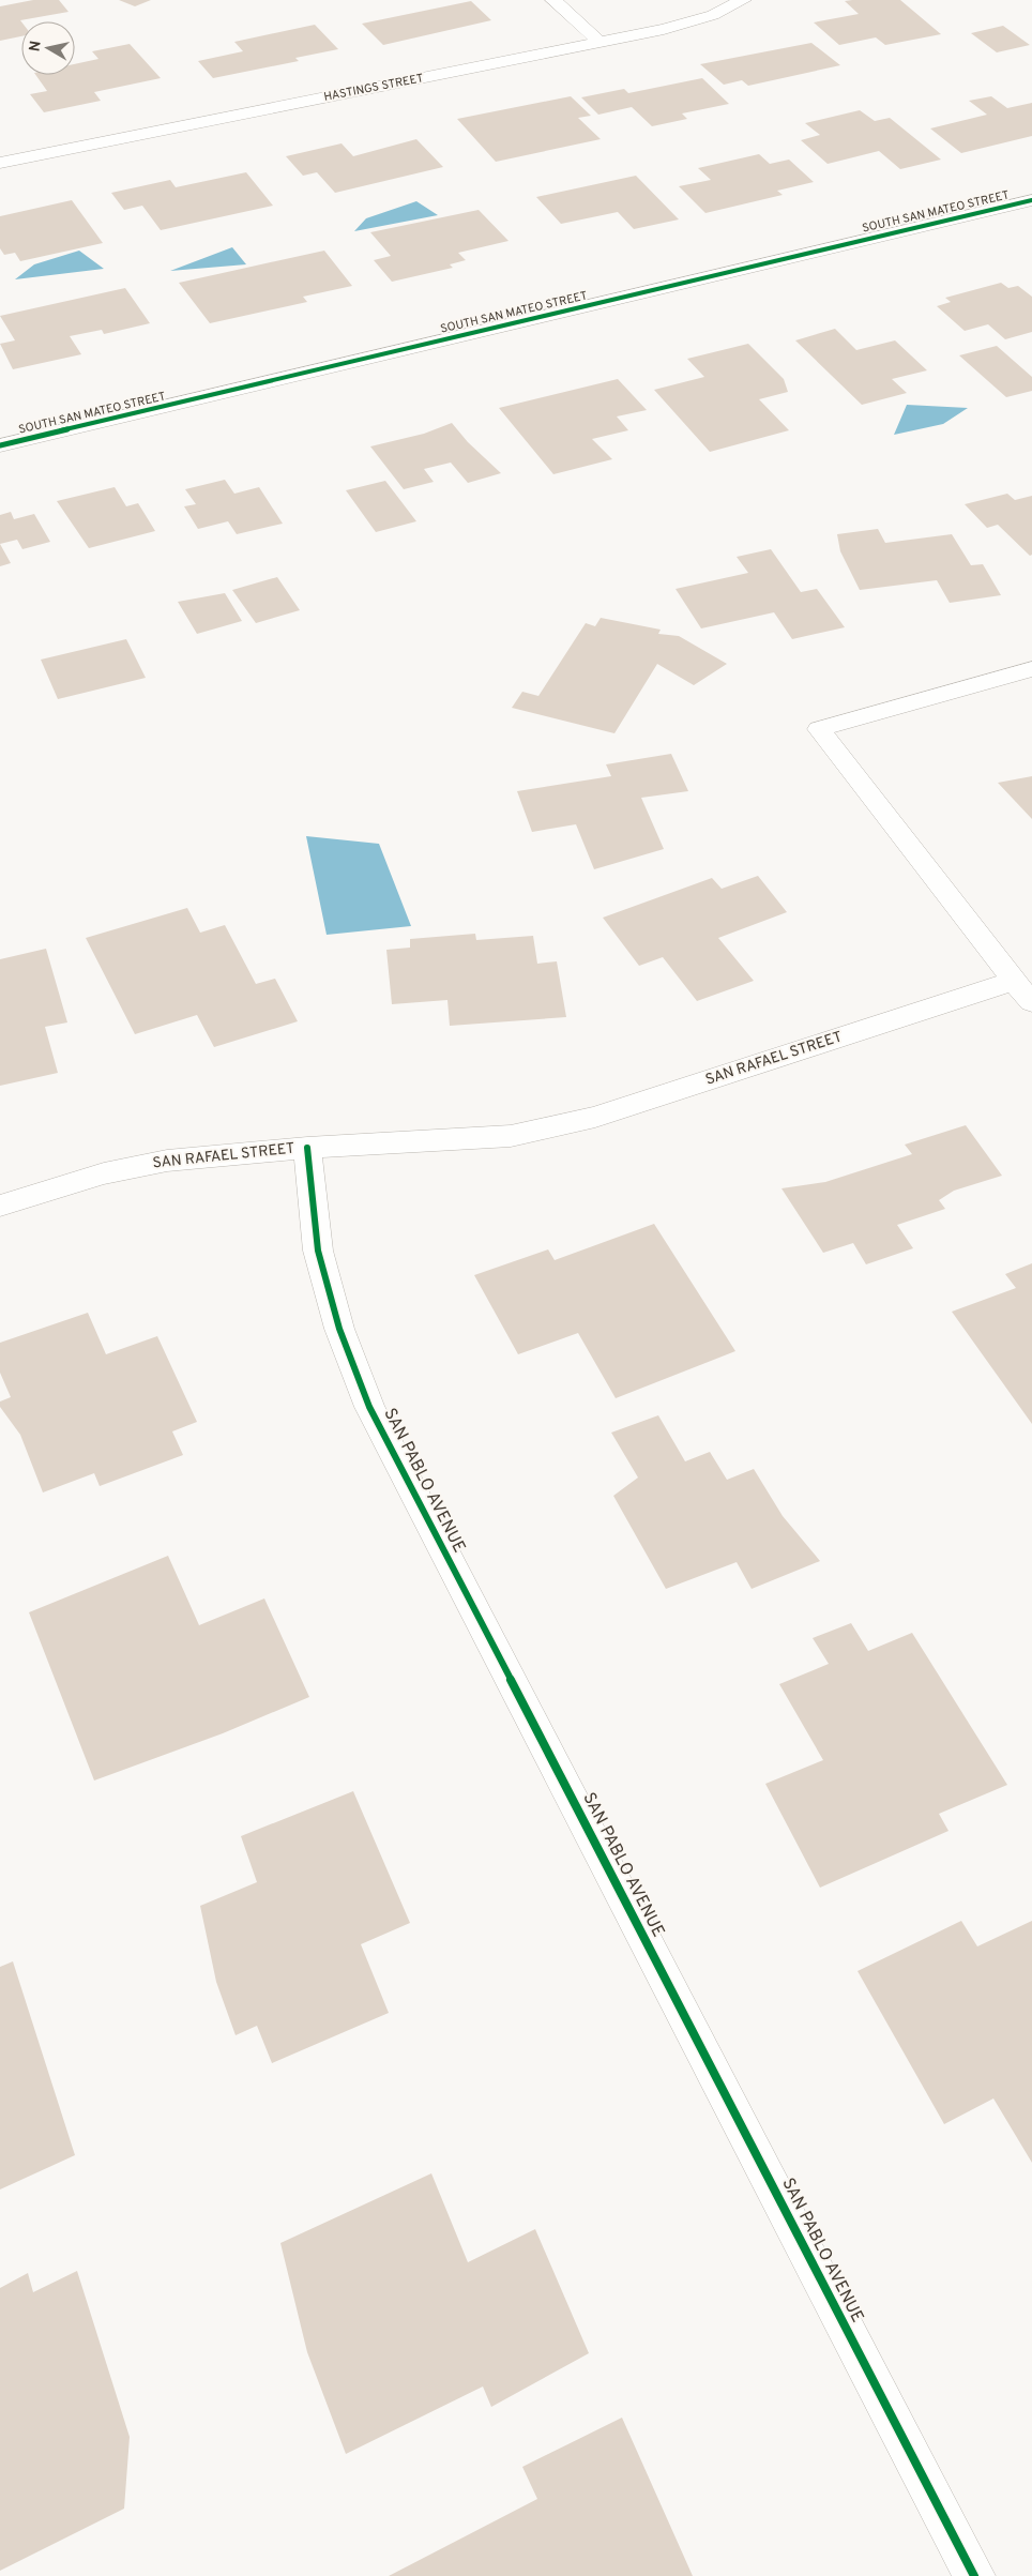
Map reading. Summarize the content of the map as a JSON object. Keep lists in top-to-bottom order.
{
  "streets": {
    "street": [
      "HASTINGS STREET",
      "SOUTH SAN MATEO STREET",
      "SAN RAFAEL STREET",
      "SAN PABLO AVENUE"
    ]
  },
  "crossings": [
    ["SAN RAFAEL STREET", "SAN PABLO AVENUE"]
  ],
  "north": "left"
}
